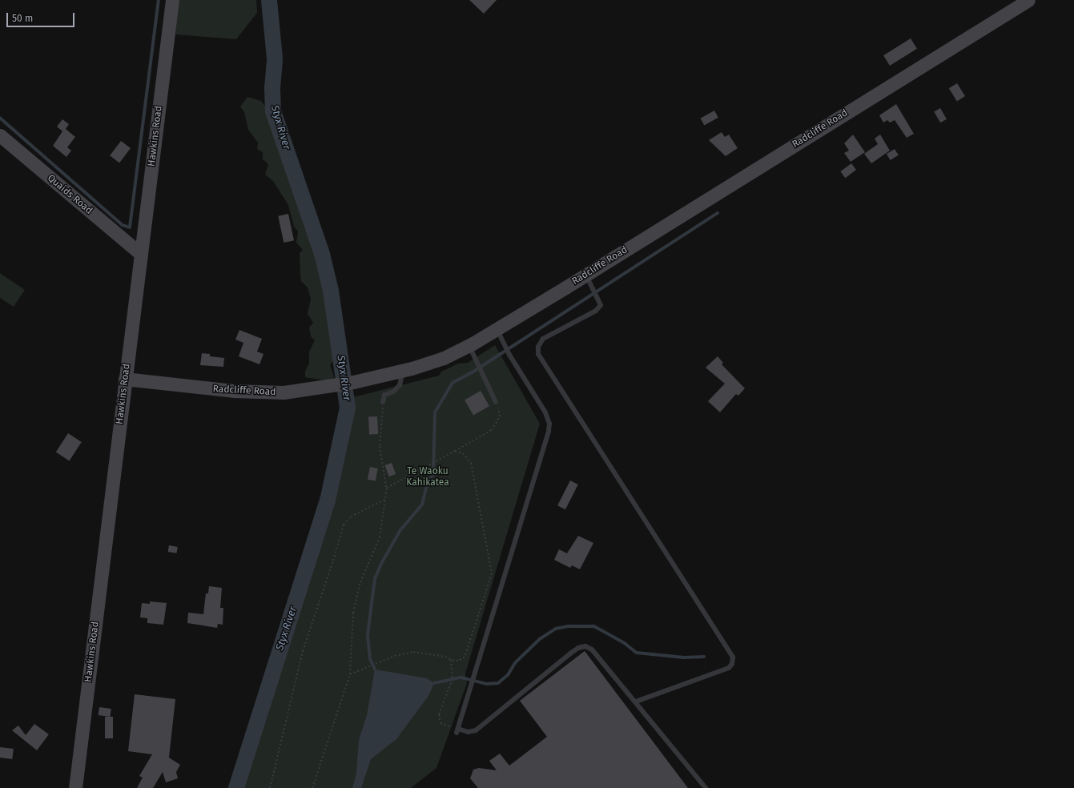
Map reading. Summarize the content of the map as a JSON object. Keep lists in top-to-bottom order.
{
  "streets": {
    "street": ["Radcliffe Road", "Hawkins Road", "Quaids Road"]
  },
  "crossings": [
    ["Radcliffe Road", "Hawkins Road"],
    ["Hawkins Road", "Quaids Road"]
  ],
  "water": ["Styx River"],
  "parks": ["Te Waoku Kahikatea"],
  "scale_bar": "50 m"
}
